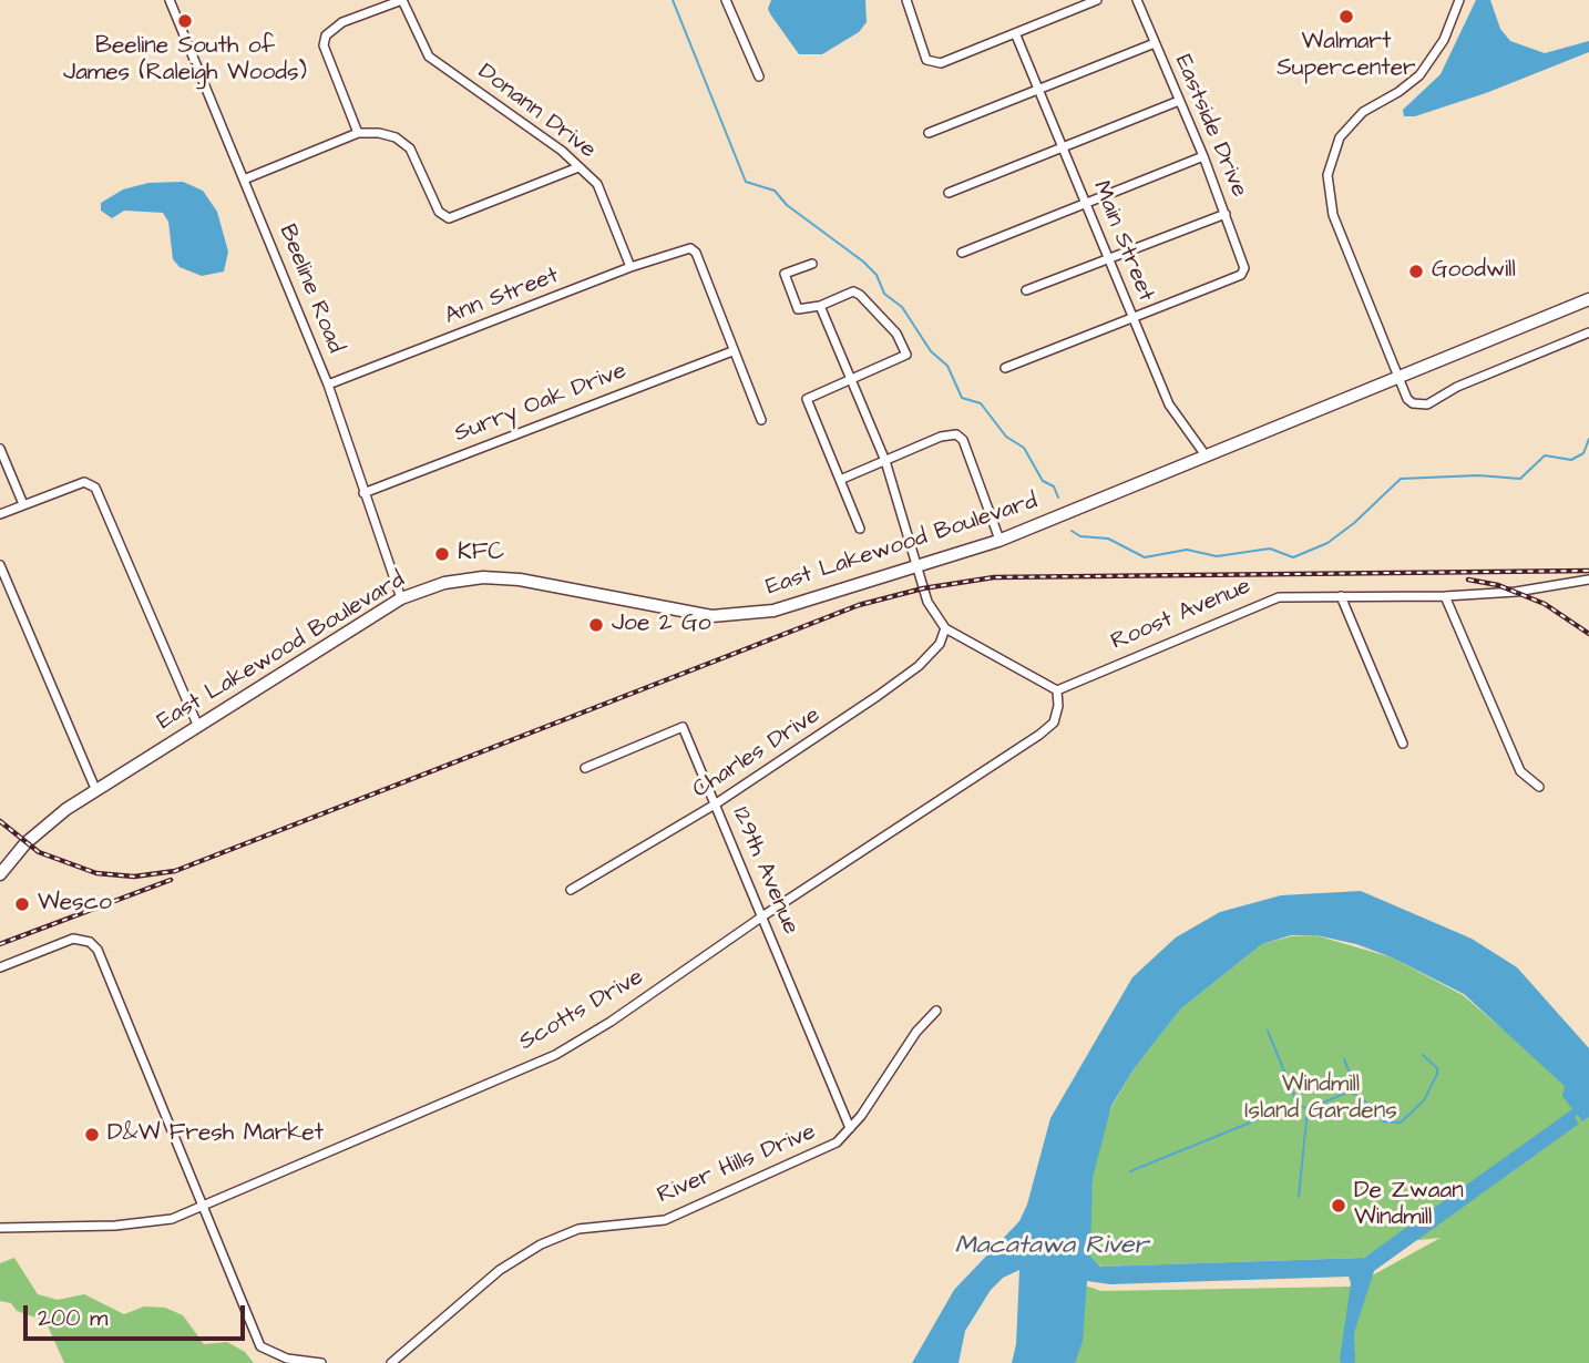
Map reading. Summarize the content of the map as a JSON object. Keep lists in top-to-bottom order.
{
  "streets": {
    "main road": ["East Lakewood Boulevard"],
    "street": [
      "Donann Drive",
      "Eastside Drive",
      "Main Street",
      "Beeline Road",
      "Ann Street",
      "Surry Oak Drive",
      "Roost Avenue",
      "Charles Drive",
      "129th Avenue",
      "Scotts Drive",
      "River Hills Drive"
    ]
  },
  "crossings": [
    ["Donann Drive", "Ann Street"],
    ["Eastside Drive", "Main Street"],
    ["Main Street", "East Lakewood Boulevard"],
    ["Beeline Road", "Ann Street"],
    ["Beeline Road", "Surry Oak Drive"],
    ["Beeline Road", "East Lakewood Boulevard"],
    ["Ann Street", "Surry Oak Drive"],
    ["Roost Avenue", "Scotts Drive"],
    ["Charles Drive", "129th Avenue"],
    ["129th Avenue", "Scotts Drive"],
    ["129th Avenue", "River Hills Drive"]
  ],
  "water": ["Macatawa River"],
  "parks": ["Windmill Island Gardens"],
  "places": [
    "Walmart Supercenter",
    "Beeline South of James (Raleigh Woods)",
    "Goodwill",
    "KFC",
    "Joe 2 Go",
    "Wesco",
    "D&W Fresh Market",
    "De Zwaan Windmill"
  ],
  "scale_bar": "200 m"
}
